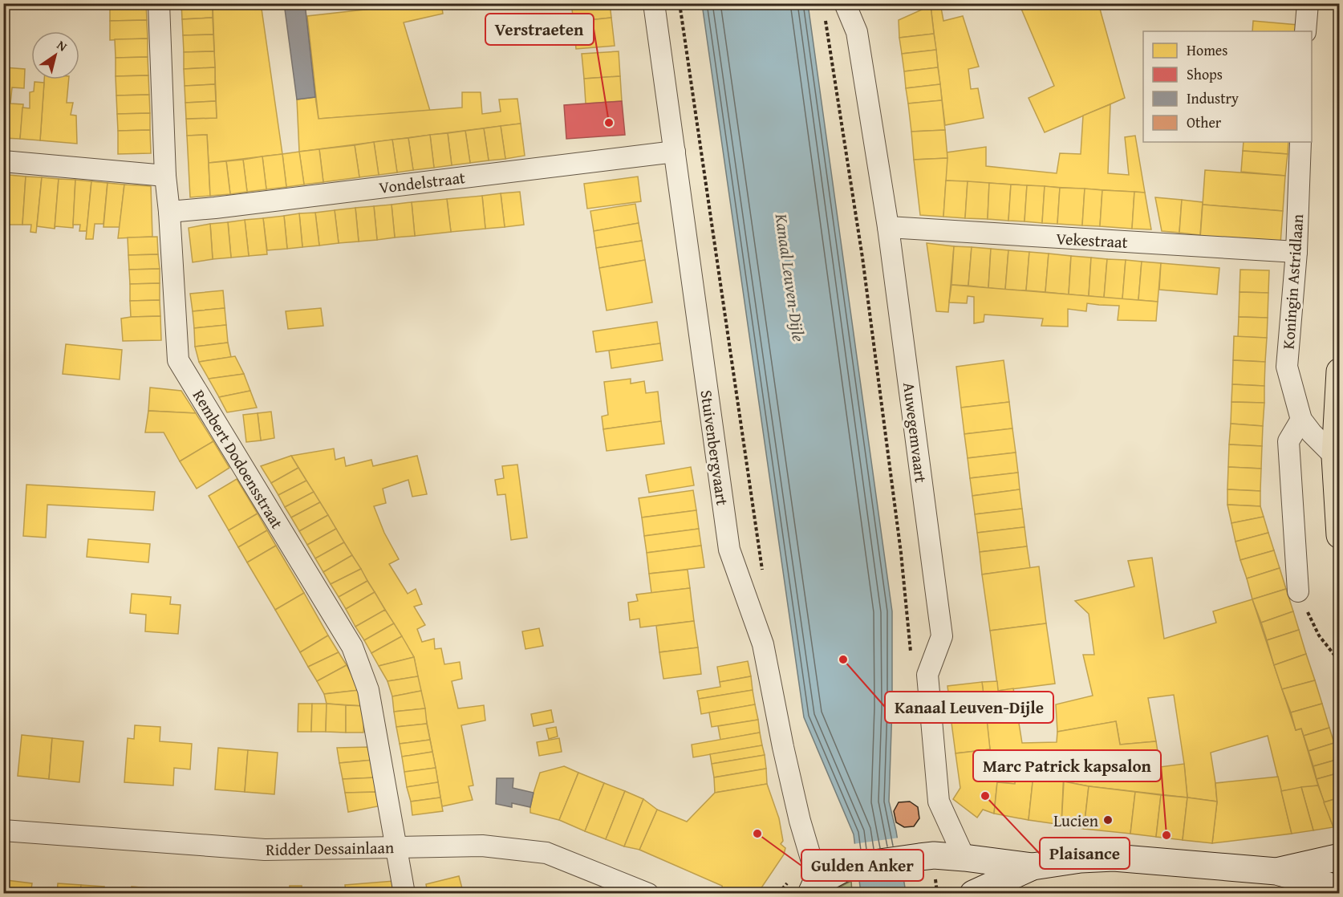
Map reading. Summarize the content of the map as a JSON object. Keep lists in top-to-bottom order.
{
  "streets": {
    "street": [
      "Vondelstraat",
      "Vekestraat",
      "Koningin Astridlaan",
      "Auwegemvaart",
      "Stuivenbergvaart",
      "Rembert Dodoensstraat",
      "Ridder Dessainlaan"
    ]
  },
  "crossings": [
    ["Vondelstraat", "Stuivenbergvaart"],
    ["Vondelstraat", "Rembert Dodoensstraat"],
    ["Vekestraat", "Koningin Astridlaan"],
    ["Vekestraat", "Auwegemvaart"],
    ["Rembert Dodoensstraat", "Ridder Dessainlaan"]
  ],
  "water": ["Kanaal Leuven-Dijle"],
  "places": [
    "Verstraeten",
    "Kanaal Leuven-Dijle",
    "Plaisance",
    "Lucien",
    "Gulden Anker",
    "Marc Patrick kapsalon"
  ],
  "legend": [
    "Homes",
    "Shops",
    "Industry",
    "Other"
  ],
  "north": "top right"
}
